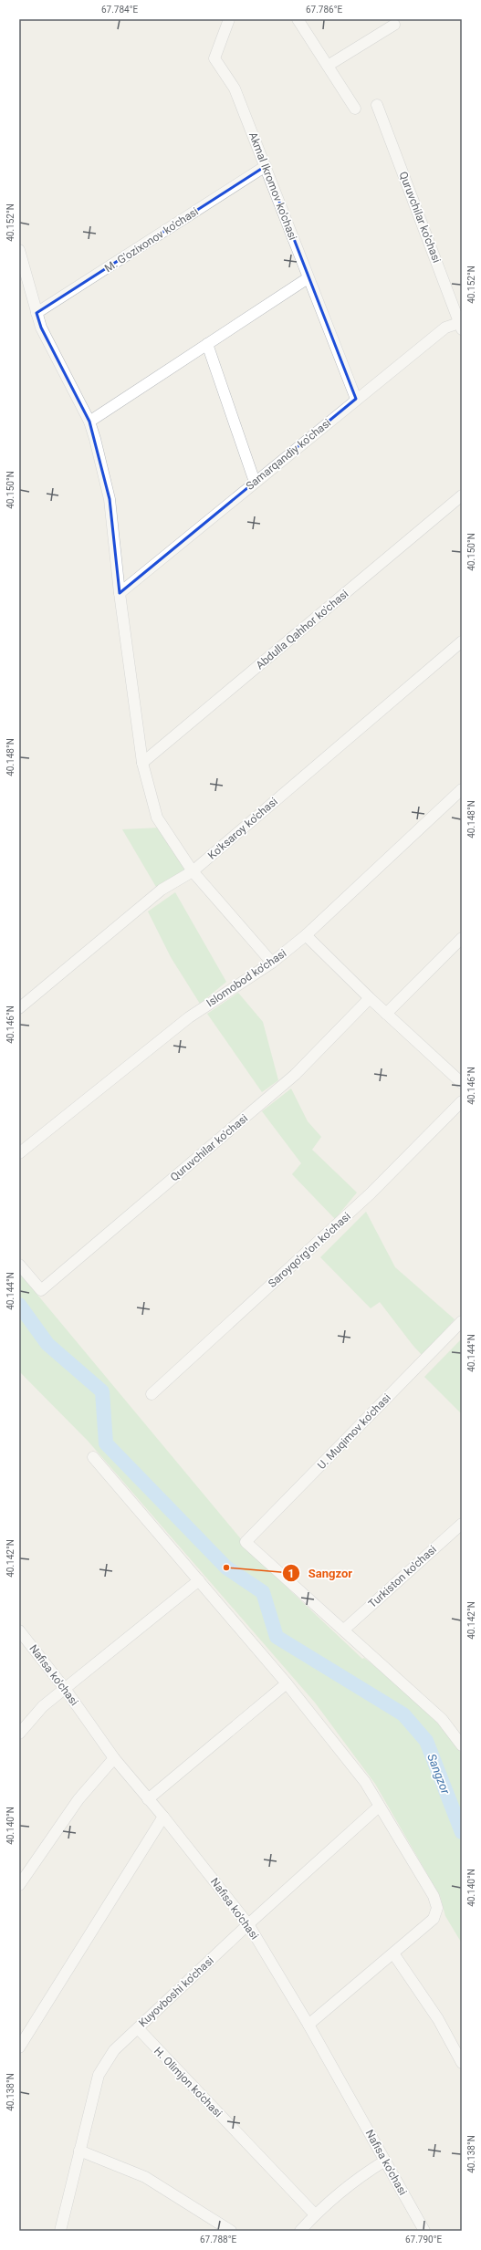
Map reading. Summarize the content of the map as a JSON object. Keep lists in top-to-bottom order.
{
  "streets": {
    "street": [
      "Akmal Ikromov ko'chasi",
      "Quruvchilar ko'chasi",
      "M. G'ozixonov ko'chasi",
      "Samarqandiy ko'chasi",
      "Abdulla Qahhor ko'chasi",
      "Ko'ksaroy ko'chasi",
      "Islomobod ko'chasi",
      "Saroyqo'rg'on ko'chasi",
      "U. Muqimov ko'chasi",
      "Turkiston ko'chasi",
      "Nafisa ko'chasi",
      "Kuyovboshi ko'chasi",
      "H. Olimjon ko'chasi"
    ]
  },
  "crossings": [
    ["Akmal Ikromov ko'chasi", "M. G'ozixonov ko'chasi"],
    ["Akmal Ikromov ko'chasi", "Samarqandiy ko'chasi"],
    ["Quruvchilar ko'chasi", "Samarqandiy ko'chasi"],
    ["U. Muqimov ko'chasi", "Turkiston ko'chasi"],
    ["Nafisa ko'chasi", "Kuyovboshi ko'chasi"],
    ["Kuyovboshi ko'chasi", "H. Olimjon ko'chasi"]
  ],
  "water": ["Sangzor"],
  "places": ["Sangzor"],
  "coordinates": [
    "67.784°E",
    "67.786°E",
    "40.152°N",
    "40.150°N",
    "40.148°N",
    "40.146°N",
    "40.144°N",
    "40.142°N",
    "40.140°N",
    "40.138°N",
    "67.788°E",
    "67.790°E"
  ]
}
